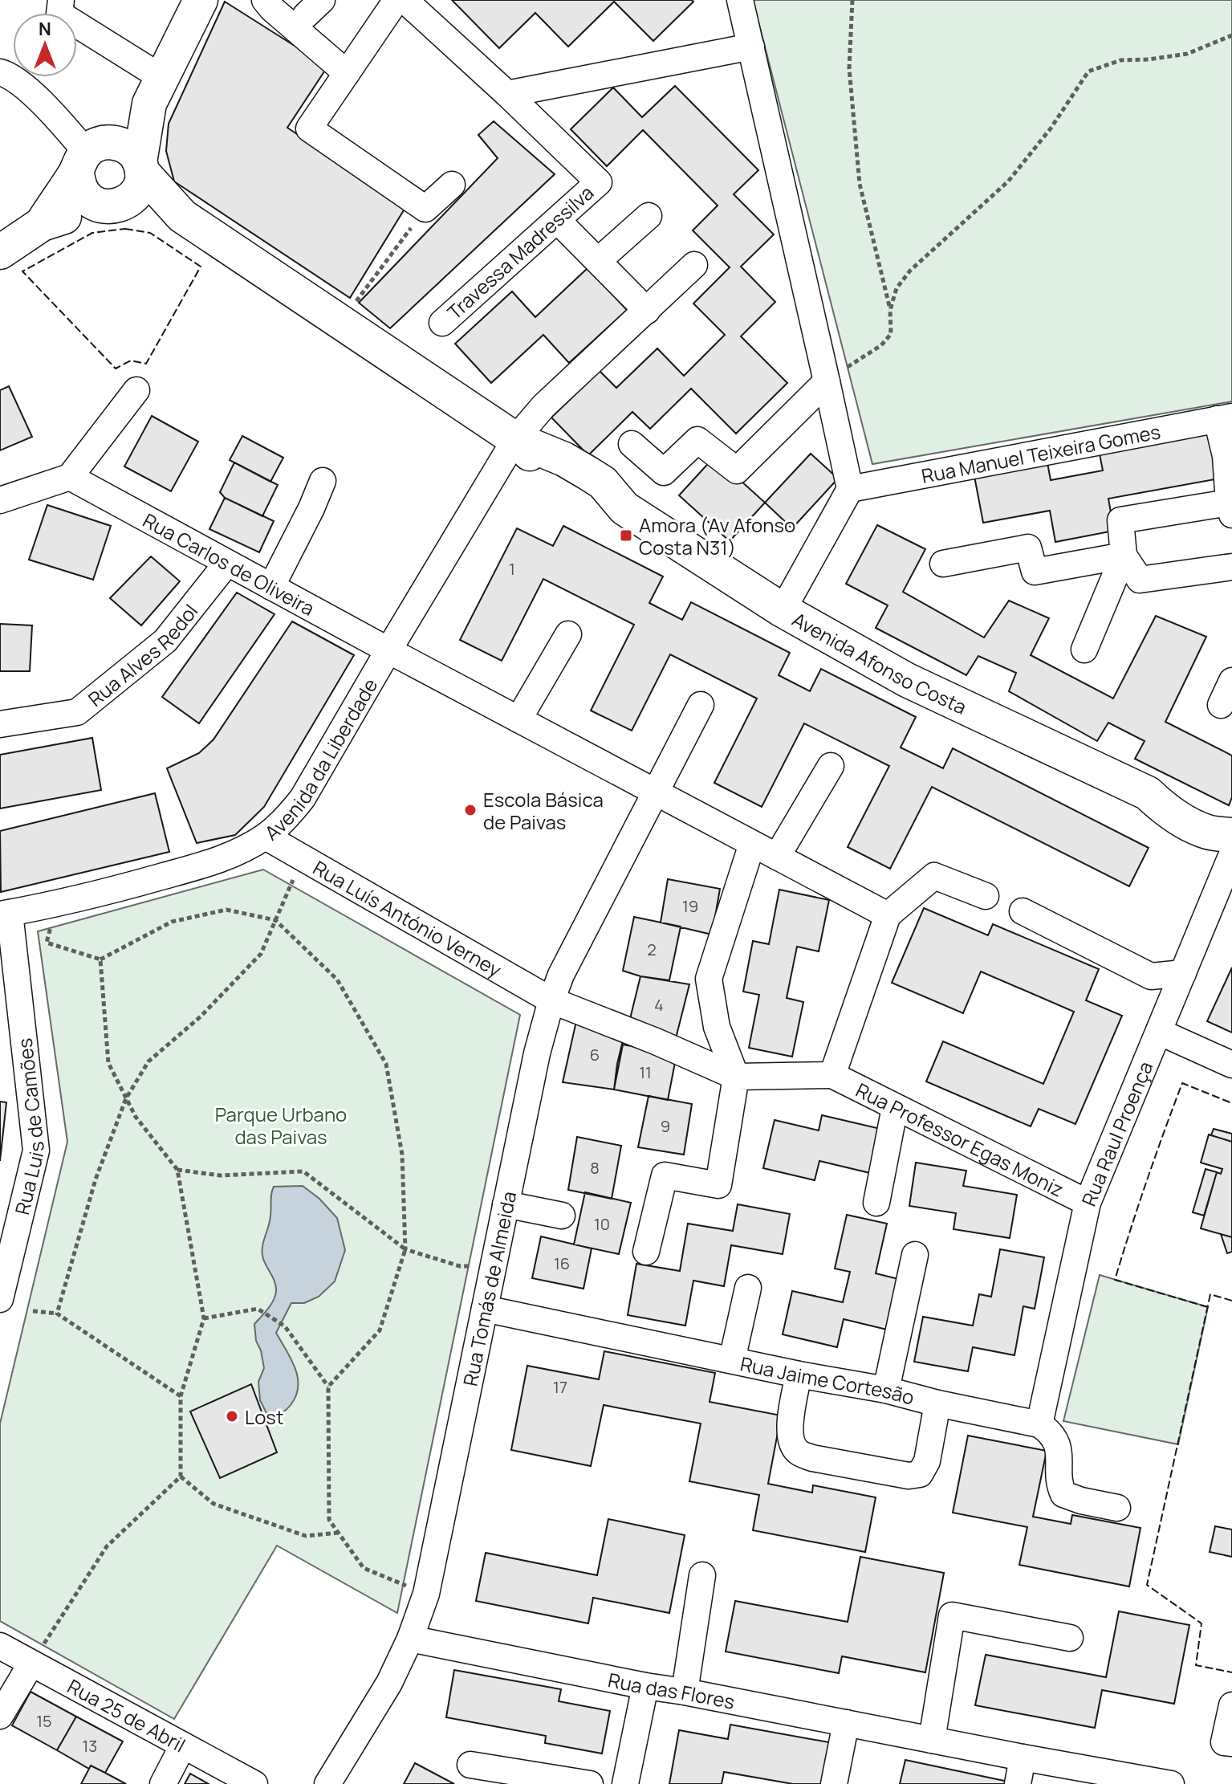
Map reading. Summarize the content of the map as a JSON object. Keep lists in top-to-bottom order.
{
  "streets": {
    "main road": ["Avenida Afonso Costa"],
    "street": [
      "Travessa Madressilva",
      "Rua Manuel Teixeira Gomes",
      "Rua Carlos de Oliveira",
      "Rua Alves Redol",
      "Avenida da Liberdade",
      "Rua Luís António Verney",
      "Rua Luis de Camões",
      "Rua Raul Proença",
      "Rua Professor Egas Moniz",
      "Rua Tomás de Almeida",
      "Rua Jaime Cortesão",
      "Rua das Flores",
      "Rua 25 de Abril"
    ]
  },
  "crossings": [
    ["Rua Carlos de Oliveira", "Rua Alves Redol"],
    ["Rua Carlos de Oliveira", "Avenida da Liberdade"],
    ["Avenida Afonso Costa", "Avenida da Liberdade"],
    ["Avenida da Liberdade", "Rua Luís António Verney"],
    ["Avenida da Liberdade", "Rua Luis de Camões"],
    ["Rua Luís António Verney", "Rua Professor Egas Moniz"],
    ["Rua Luís António Verney", "Rua Tomás de Almeida"],
    ["Rua Raul Proença", "Rua Professor Egas Moniz"],
    ["Rua Raul Proença", "Rua Jaime Cortesão"],
    ["Rua Tomás de Almeida", "Rua Jaime Cortesão"],
    ["Rua Tomás de Almeida", "Rua das Flores"]
  ],
  "parks": ["Parque Urbano das Paivas"],
  "places": {
    "transit": ["Amora (Av Afonso Costa N31)"],
    "other": ["Escola Básica de Paivas", "Lost"]
  },
  "house_numbers": [
    "1",
    "19",
    "2",
    "4",
    "6",
    "11",
    "9",
    "8",
    "10",
    "16",
    "17",
    "15",
    "13"
  ],
  "north": "top"
}
